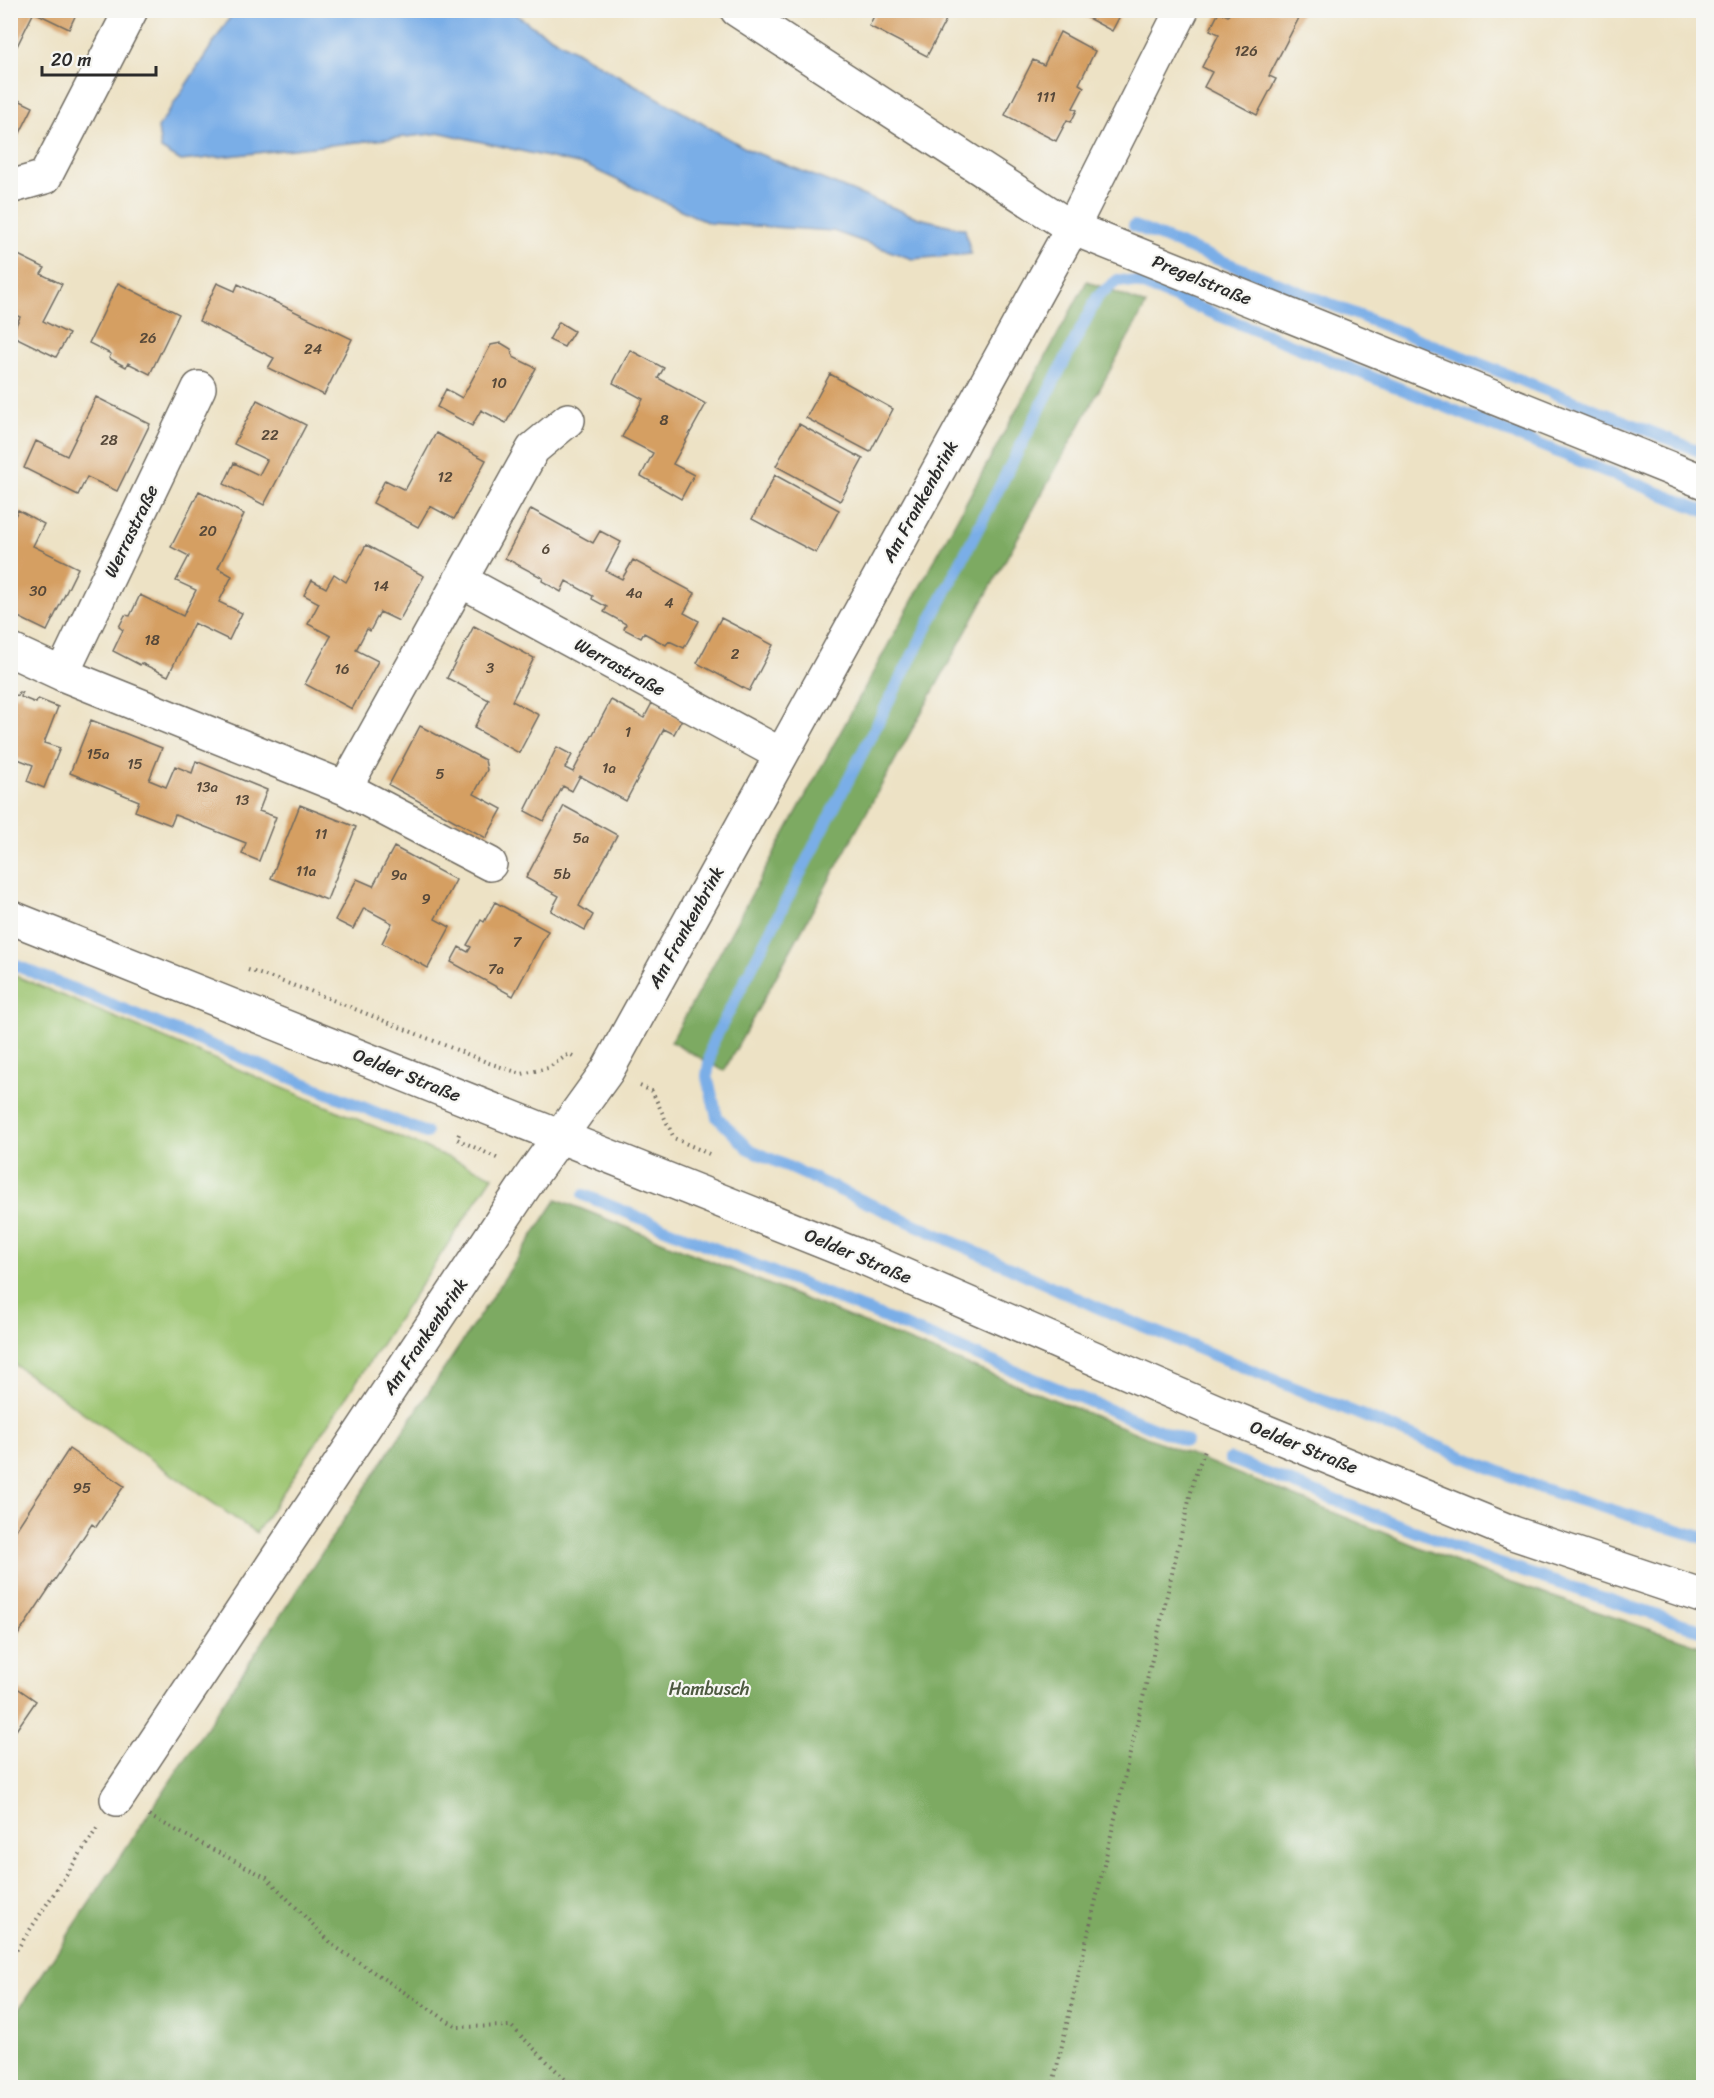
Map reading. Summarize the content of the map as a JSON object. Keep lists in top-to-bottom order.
{
  "streets": {
    "street": [
      "Pregelstraße",
      "Am Frankenbrink",
      "Werrastraße",
      "Oelder Straße"
    ]
  },
  "crossings": [
    ["Pregelstraße", "Am Frankenbrink"],
    ["Am Frankenbrink", "Werrastraße"],
    ["Am Frankenbrink", "Oelder Straße"]
  ],
  "parks": ["Hambusch"],
  "house_numbers": [
    "126",
    "111",
    "26",
    "24",
    "10",
    "8",
    "22",
    "28",
    "12",
    "20",
    "6",
    "14",
    "30",
    "4a",
    "4",
    "18",
    "2",
    "3",
    "16",
    "1",
    "15a",
    "15",
    "1a",
    "5",
    "13a",
    "13",
    "11",
    "5a",
    "11a",
    "5b",
    "9a",
    "9",
    "7",
    "7a",
    "95"
  ],
  "scale_bar": "20 m"
}
